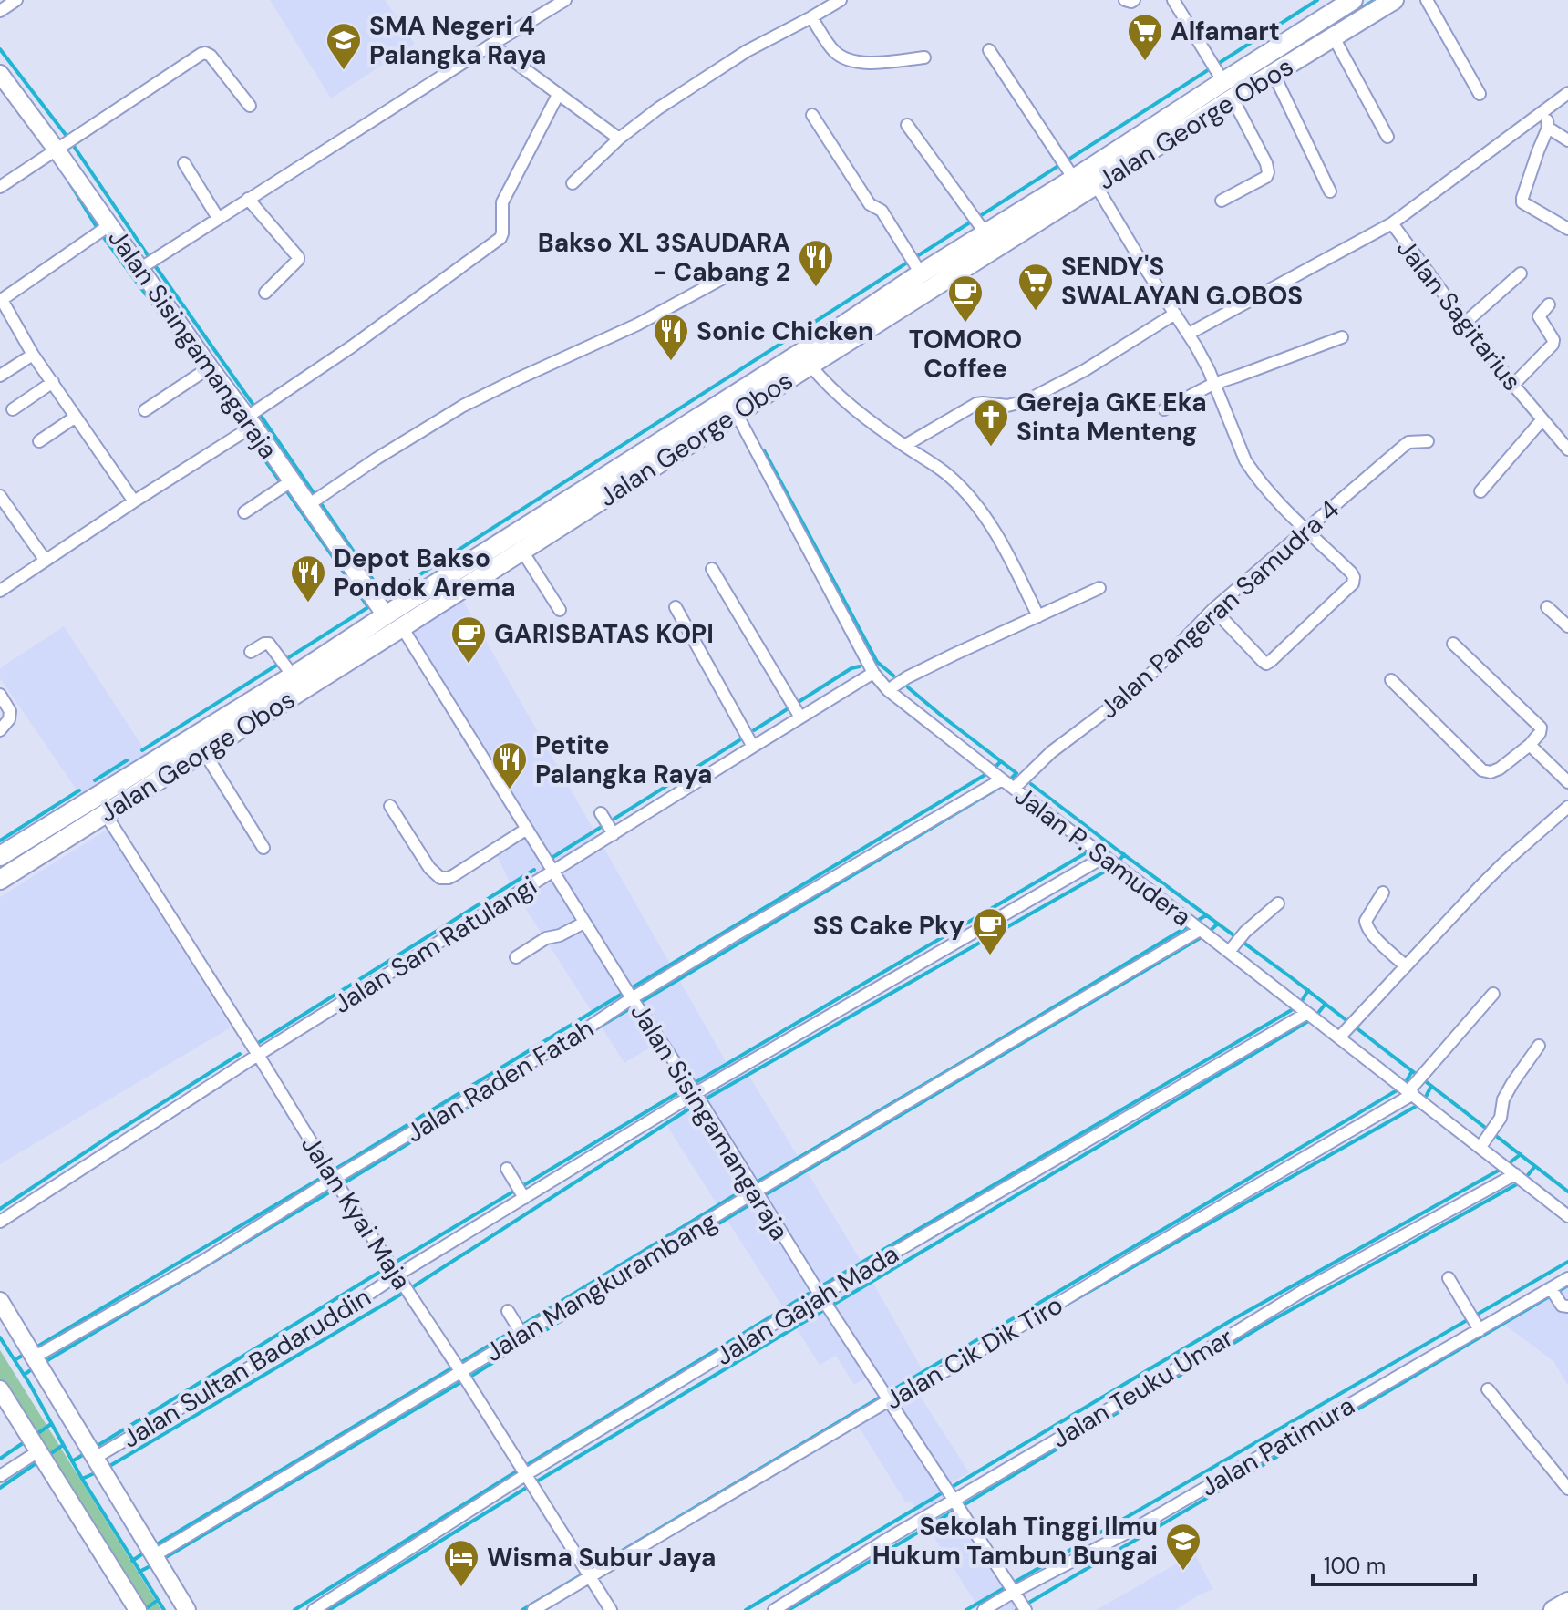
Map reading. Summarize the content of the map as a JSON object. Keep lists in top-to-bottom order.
{
  "streets": {
    "main road": ["Jalan George Obos"],
    "street": [
      "Jalan Sagitarius",
      "Jalan Sisingamangaraja",
      "Jalan Pangeran Samudra 4",
      "Jalan P. Samudera",
      "Jalan Sam Ratulangi",
      "Jalan Raden Fatah",
      "Jalan Kyai Maja",
      "Jalan Mangkurambang",
      "Jalan Gajah Mada",
      "Jalan Cik Dik Tiro",
      "Jalan Sultan Badaruddin",
      "Jalan Teuku Umar",
      "Jalan Patimura"
    ]
  },
  "crossings": [
    ["Jalan George Obos", "Jalan Sisingamangaraja"],
    ["Jalan George Obos", "Jalan P. Samudera"],
    ["Jalan George Obos", "Jalan Kyai Maja"],
    ["Jalan Sisingamangaraja", "Jalan Sam Ratulangi"],
    ["Jalan Sisingamangaraja", "Jalan Raden Fatah"],
    ["Jalan Sisingamangaraja", "Jalan Mangkurambang"],
    ["Jalan Sisingamangaraja", "Jalan Gajah Mada"],
    ["Jalan Sisingamangaraja", "Jalan Cik Dik Tiro"],
    ["Jalan Sisingamangaraja", "Jalan Sultan Badaruddin"],
    ["Jalan Sisingamangaraja", "Jalan Teuku Umar"],
    ["Jalan Sisingamangaraja", "Jalan Patimura"],
    ["Jalan Pangeran Samudra 4", "Jalan P. Samudera"],
    ["Jalan P. Samudera", "Jalan Sam Ratulangi"],
    ["Jalan P. Samudera", "Jalan Raden Fatah"],
    ["Jalan P. Samudera", "Jalan Mangkurambang"],
    ["Jalan P. Samudera", "Jalan Gajah Mada"],
    ["Jalan P. Samudera", "Jalan Cik Dik Tiro"],
    ["Jalan P. Samudera", "Jalan Sultan Badaruddin"],
    ["Jalan P. Samudera", "Jalan Teuku Umar"],
    ["Jalan Sam Ratulangi", "Jalan Kyai Maja"],
    ["Jalan Raden Fatah", "Jalan Kyai Maja"],
    ["Jalan Kyai Maja", "Jalan Mangkurambang"],
    ["Jalan Kyai Maja", "Jalan Gajah Mada"],
    ["Jalan Kyai Maja", "Jalan Cik Dik Tiro"],
    ["Jalan Kyai Maja", "Jalan Sultan Badaruddin"]
  ],
  "places": {
    "supermarket": ["Alfamart", "SENDY'S SWALAYAN G.OBOS"],
    "school or university": ["SMA Negeri 4 Palangka Raya", "Sekolah Tinggi Ilmu Hukum Tambun Bungai"],
    "restaurant": [
      "Bakso XL 3SAUDARA - Cabang 2",
      "Sonic Chicken",
      "Depot Bakso Pondok Arema",
      "Petite Palangka Raya"
    ],
    "cafe": ["TOMORO Coffee", "GARISBATAS KOPI", "SS Cake Pky"],
    "church": ["Gereja GKE Eka Sinta Menteng"],
    "hotel": ["Wisma Subur Jaya"]
  },
  "scale_bar": "100 m"
}
